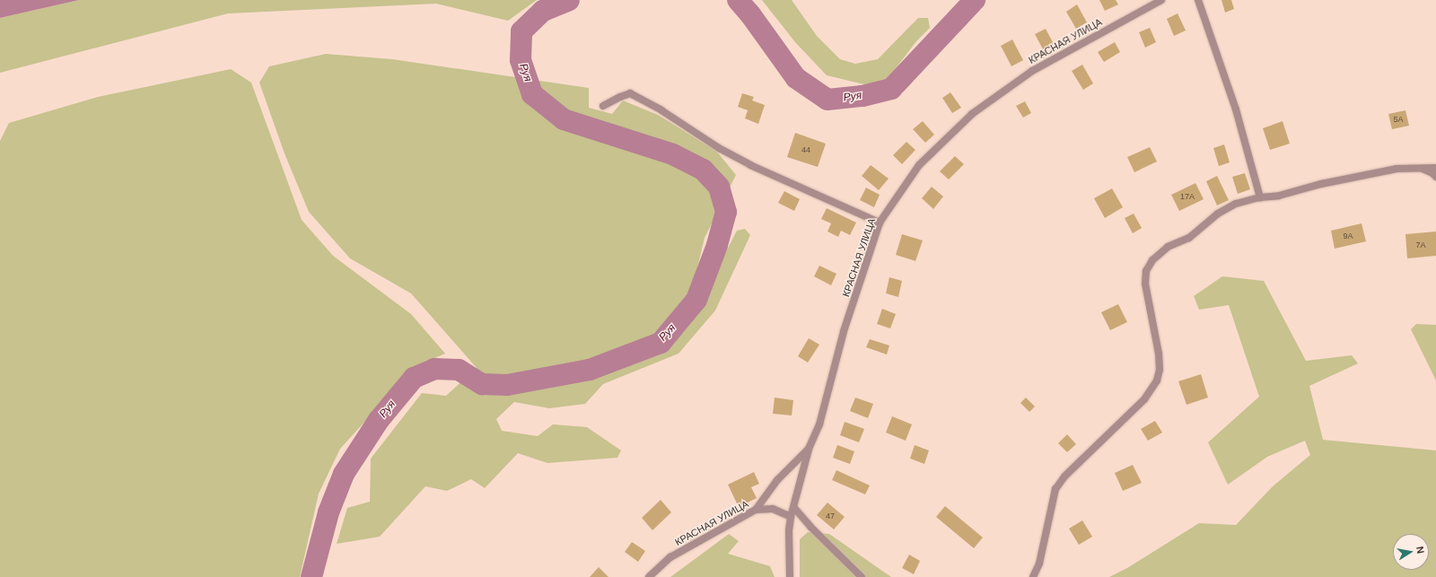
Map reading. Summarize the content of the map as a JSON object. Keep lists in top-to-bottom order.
{
  "streets": {
    "street": ["КРАСНАЯ УЛИЦА"]
  },
  "water": ["Руя"],
  "house_numbers": [
    "5А",
    "44",
    "17А",
    "9А",
    "7А",
    "47"
  ],
  "north": "right"
}
